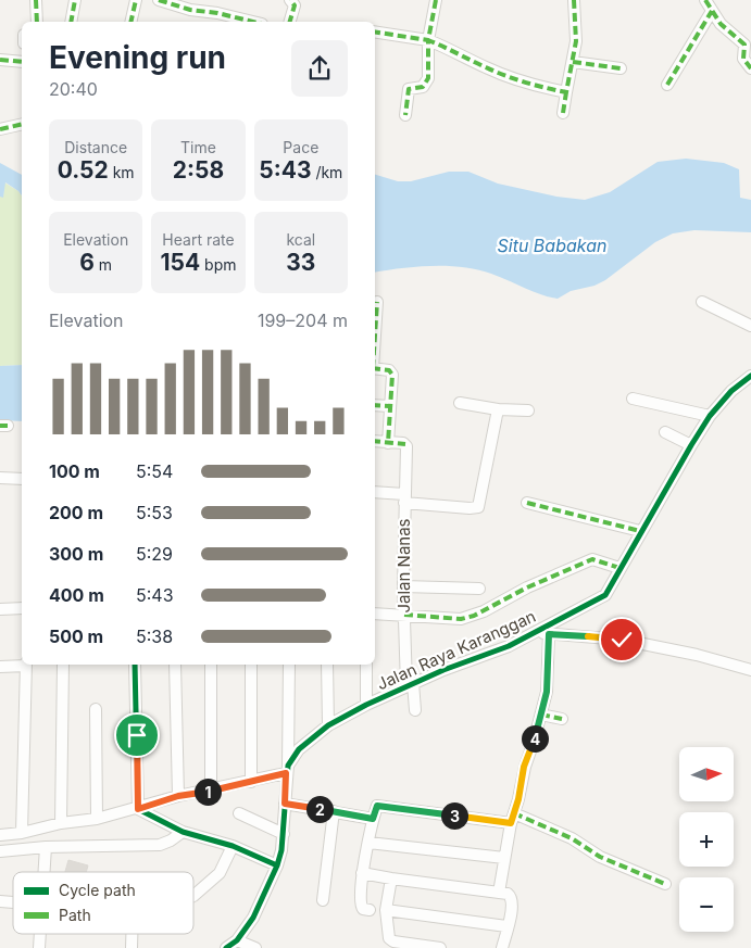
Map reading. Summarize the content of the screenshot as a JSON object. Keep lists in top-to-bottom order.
{
  "streets": {
    "street": ["Jalan Nanas", "Jalan Raya Karanggan"]
  },
  "crossings": [
    ["Jalan Nanas", "Jalan Raya Karanggan"]
  ],
  "water": ["Situ Babakan"],
  "legend": ["Cycle path", "Path"],
  "north": "right",
  "page": {
    "heading": ["Evening run", "20:40"],
    "stats": [
      ["Distance", "0.52 km"],
      ["Time", "2:58"],
      ["Pace", "5:43 /km"],
      ["Elevation", "6 m"],
      ["Heart rate", "154 bpm"],
      ["kcal", "33"]
    ],
    "chart": ["Elevation", "199–204 m"],
    "list": [
      {
        "name": "100 m",
        "note": "5:54"
      },
      {
        "name": "200 m",
        "note": "5:53"
      },
      {
        "name": "300 m",
        "note": "5:29"
      },
      {
        "name": "400 m",
        "note": "5:43"
      },
      {
        "name": "500 m",
        "note": "5:38"
      }
    ],
    "pins": [
      "4",
      "1",
      "2",
      "3"
    ],
    "map_buttons": ["+", "−"]
  }
}
